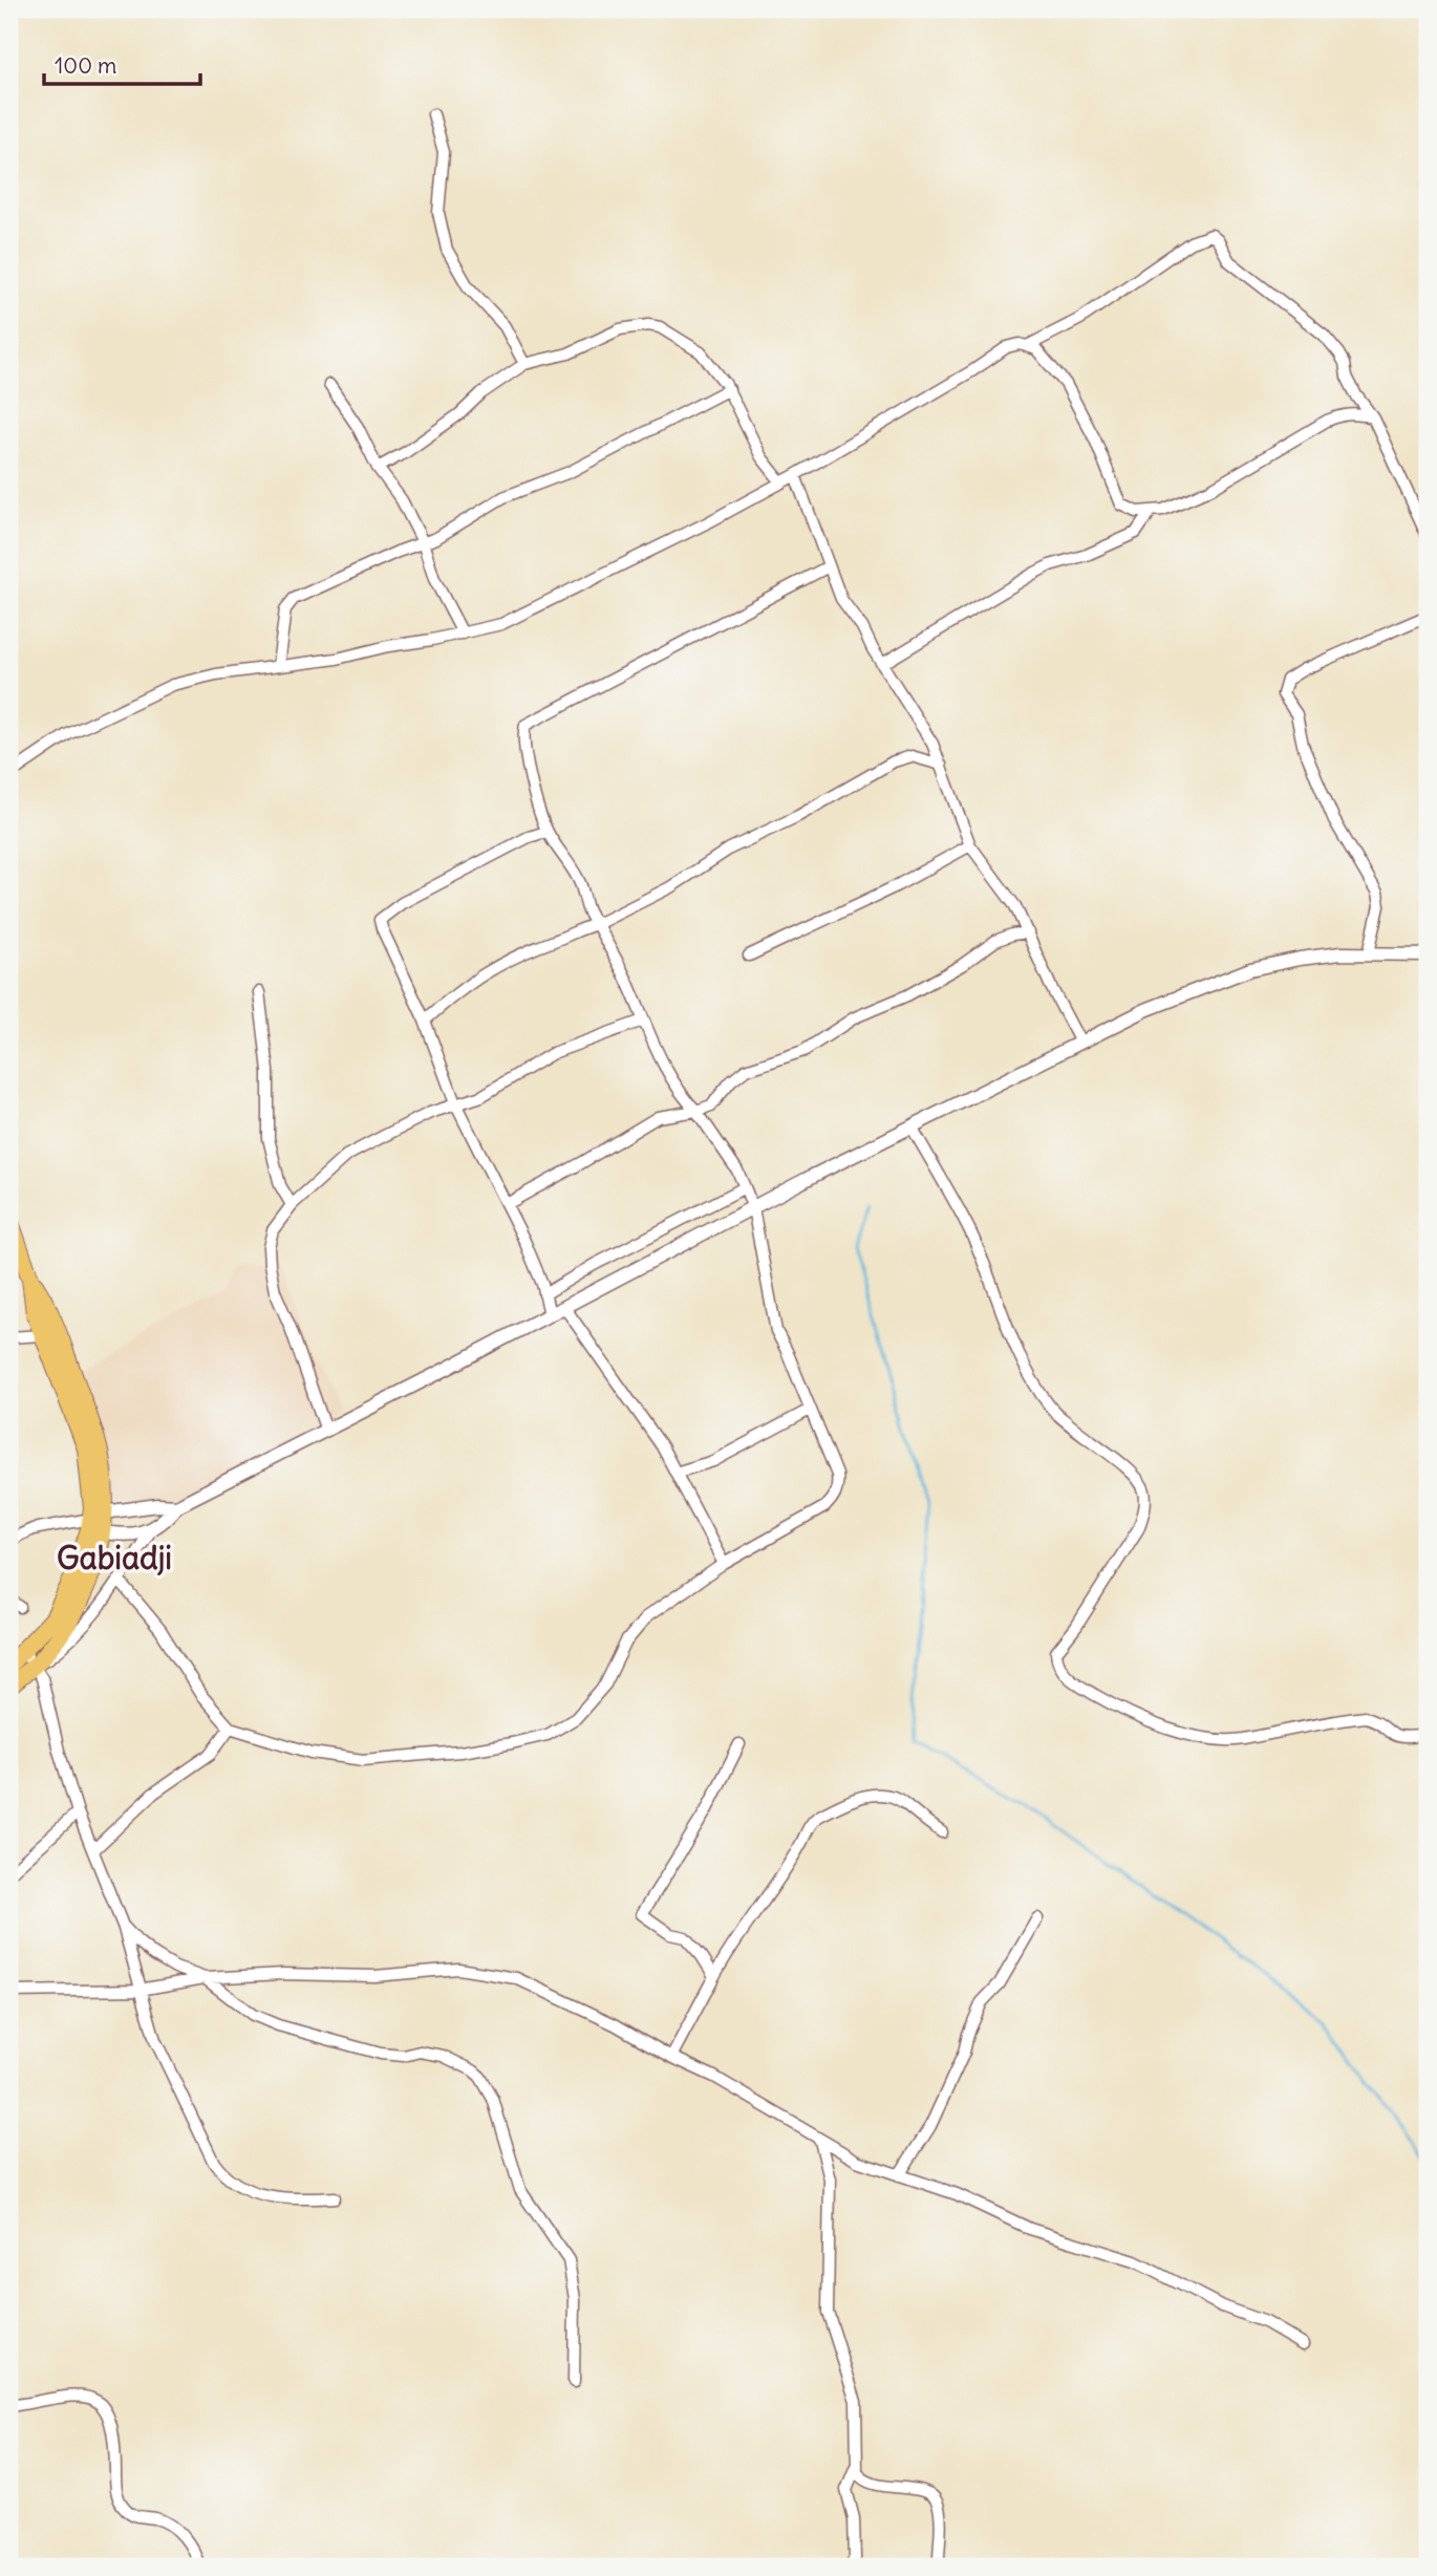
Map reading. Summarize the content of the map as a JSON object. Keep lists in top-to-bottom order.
{
  "districts": ["Gabiadji"],
  "scale_bar": "100 m"
}
